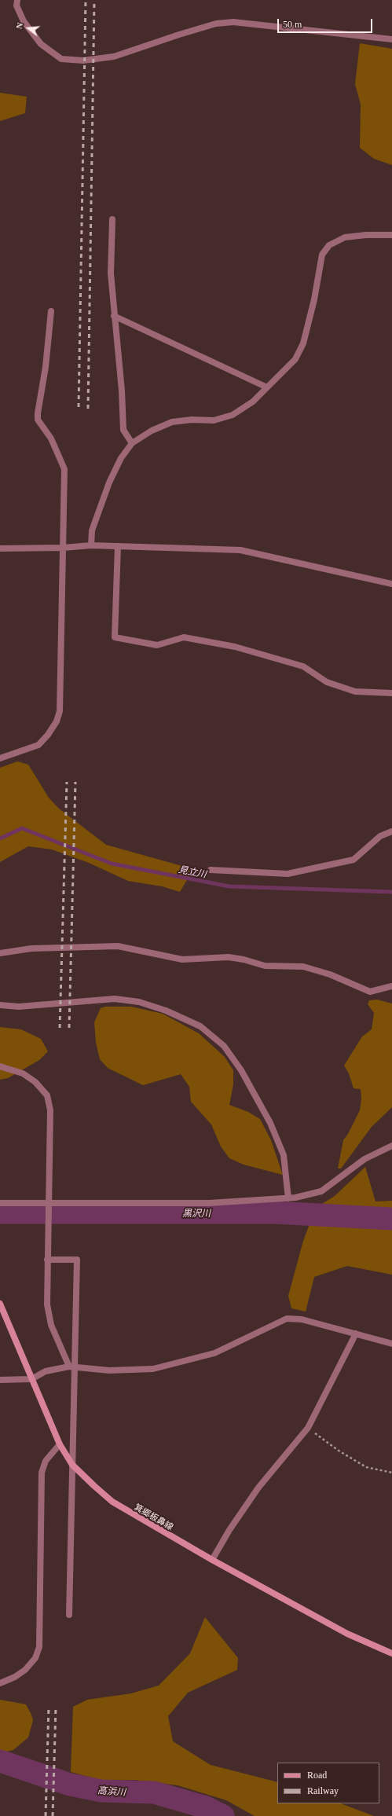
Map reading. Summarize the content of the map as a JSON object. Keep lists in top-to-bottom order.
{
  "streets": {
    "main road": ["箕郷板鼻線"]
  },
  "water": ["見立川", "黒沢川", "高浜川"],
  "legend": ["Road", "Railway"],
  "scale_bar": "50 m",
  "north": "left"
}
